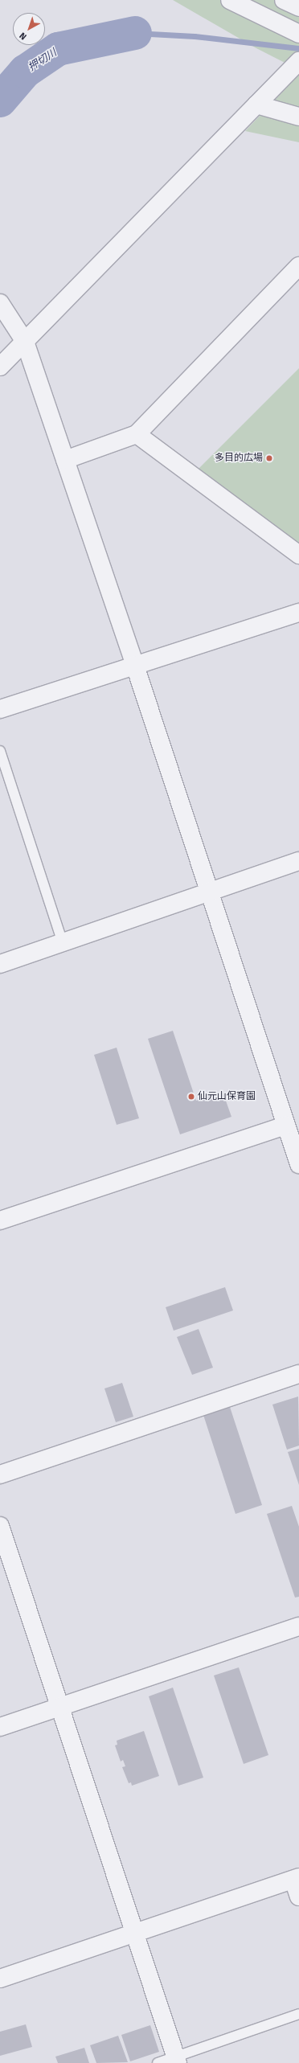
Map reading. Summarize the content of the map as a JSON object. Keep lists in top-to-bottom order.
{
  "water": ["押切川"],
  "places": ["多目的広場", "仙元山保育園"],
  "north": "bottom left"
}
